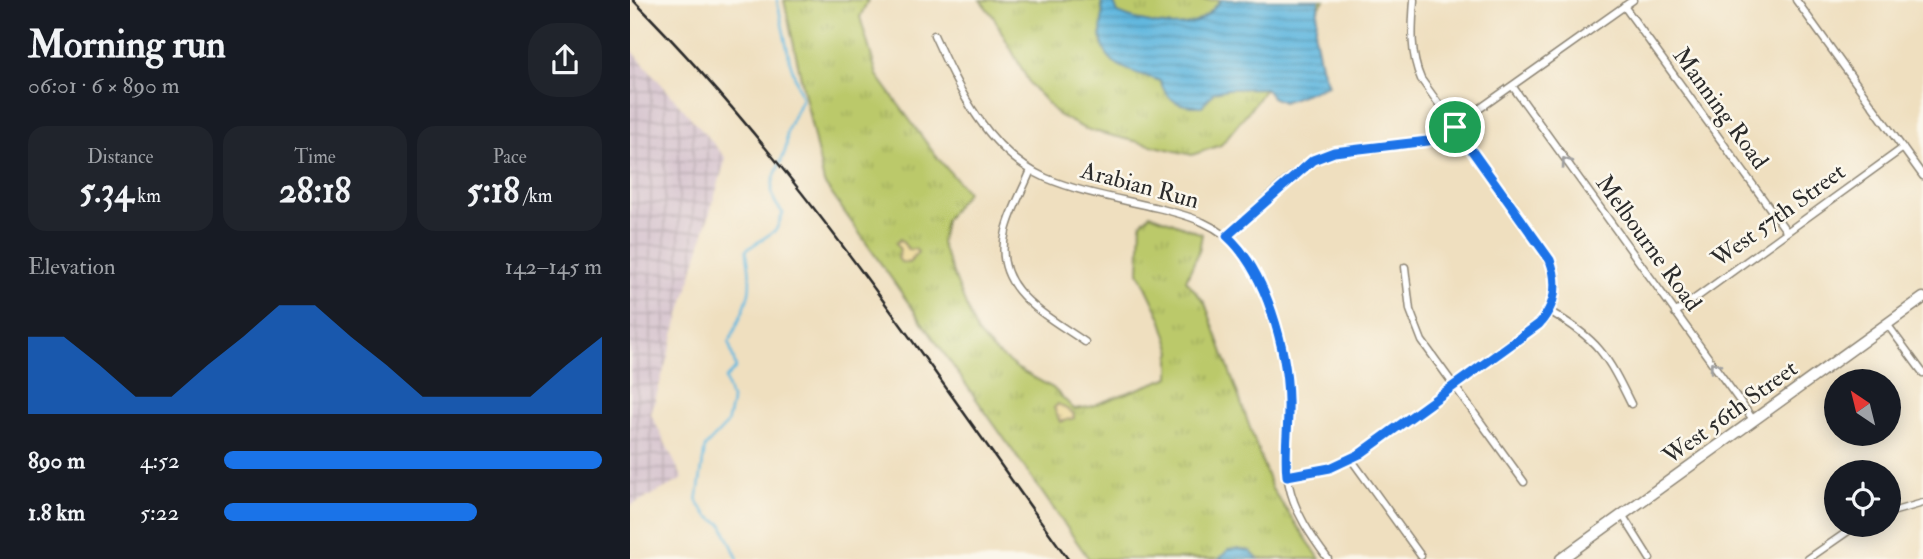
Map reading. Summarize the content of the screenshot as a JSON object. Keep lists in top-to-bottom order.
{
  "streets": {
    "main road": ["West 56th Street"],
    "street": [
      "Manning Road",
      "Arabian Run",
      "West 57th Street",
      "Melbourne Road"
    ]
  },
  "crossings": [
    ["Manning Road", "West 57th Street"],
    ["West 57th Street", "Melbourne Road"],
    ["Melbourne Road", "West 56th Street"]
  ],
  "one_way": ["Melbourne Road"],
  "north": "top left",
  "page": {
    "heading": ["Morning run", "06:01 · 6 × 890 m"],
    "stats": [
      ["Distance", "5.34 km"],
      ["Time", "28:18"],
      ["Pace", "5:18 /km"]
    ],
    "chart": ["Elevation", "142–145 m"],
    "list": [
      {
        "name": "890 m",
        "note": "4:52"
      },
      {
        "name": "1.8 km",
        "note": "5:22"
      }
    ]
  }
}
